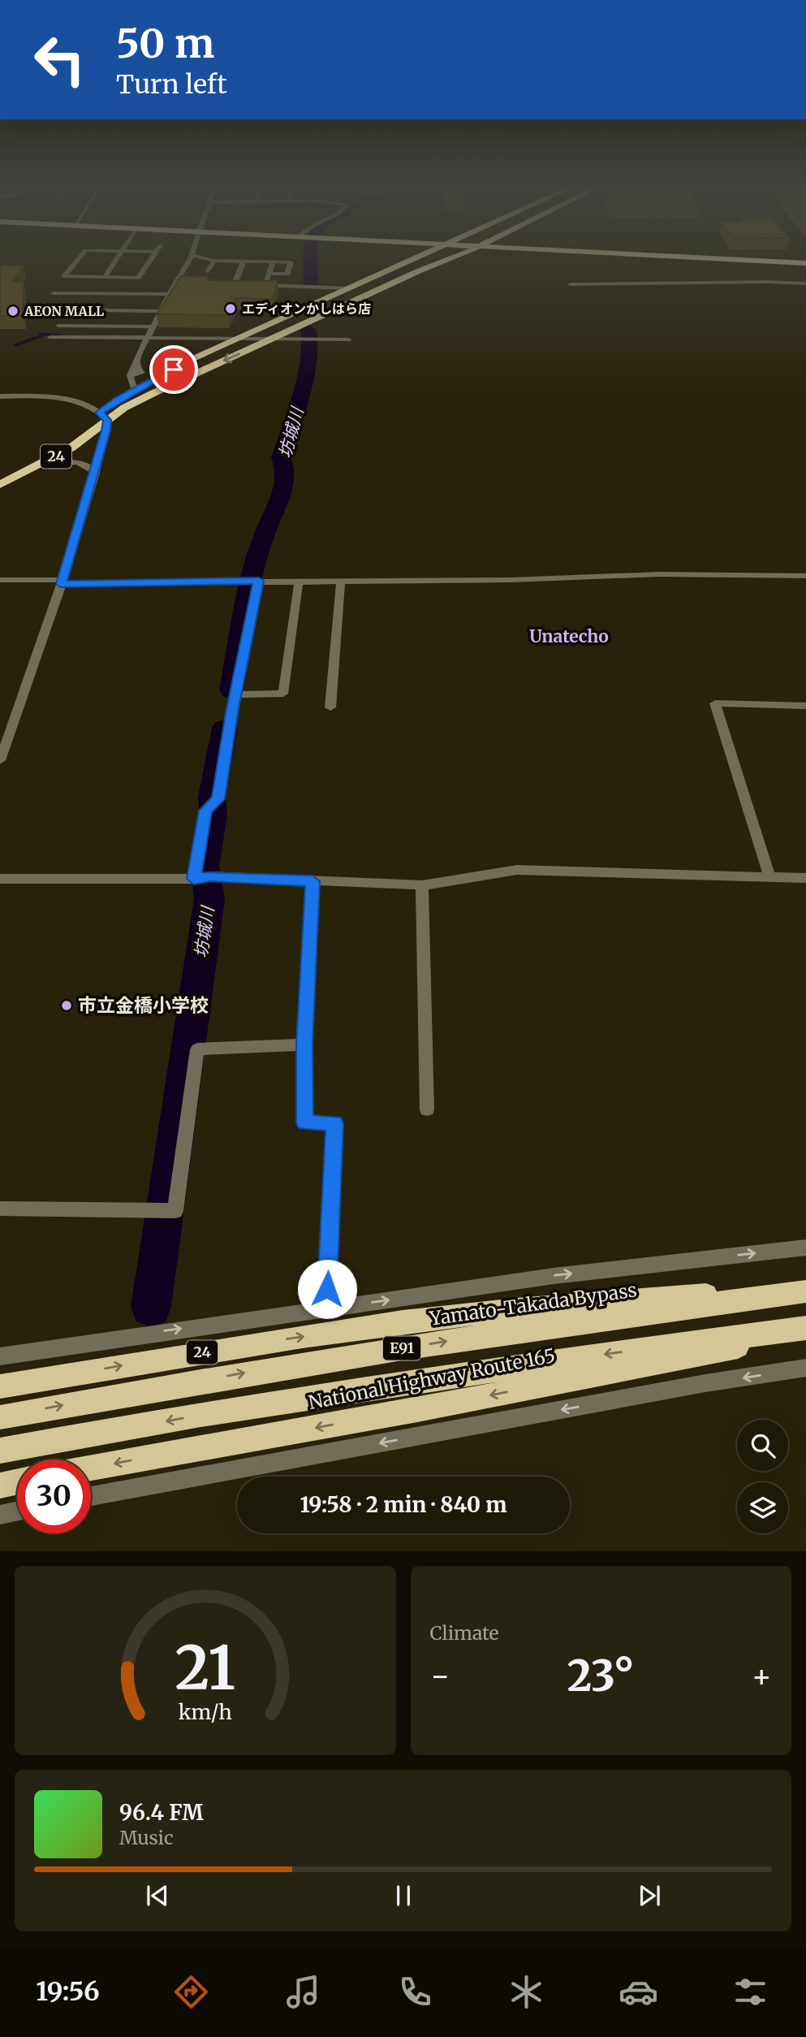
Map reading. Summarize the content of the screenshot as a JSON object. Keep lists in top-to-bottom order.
{
  "streets": {
    "highway": [
      "24",
      "Yamato-Takada Bypass",
      "E91",
      "National Highway Route 165"
    ]
  },
  "crossings": [
    ["24", "Yamato-Takada Bypass"]
  ],
  "districts": ["Unatecho"],
  "water": ["坊城川"],
  "places": ["エディオンかしはら店", "AEON MALL", "市立金橋小学校"],
  "page": {
    "turn": ["50 m", "Turn left"],
    "limit": "30",
    "trip": "19:58 · 2 min · 840 m",
    "tile": "Climate",
    "heat": ["−", "23°", "+"],
    "song": ["96.4 FM", "Music"],
    "tabs": "19:56",
    "gauge": ["21", "km/h"]
  }
}
